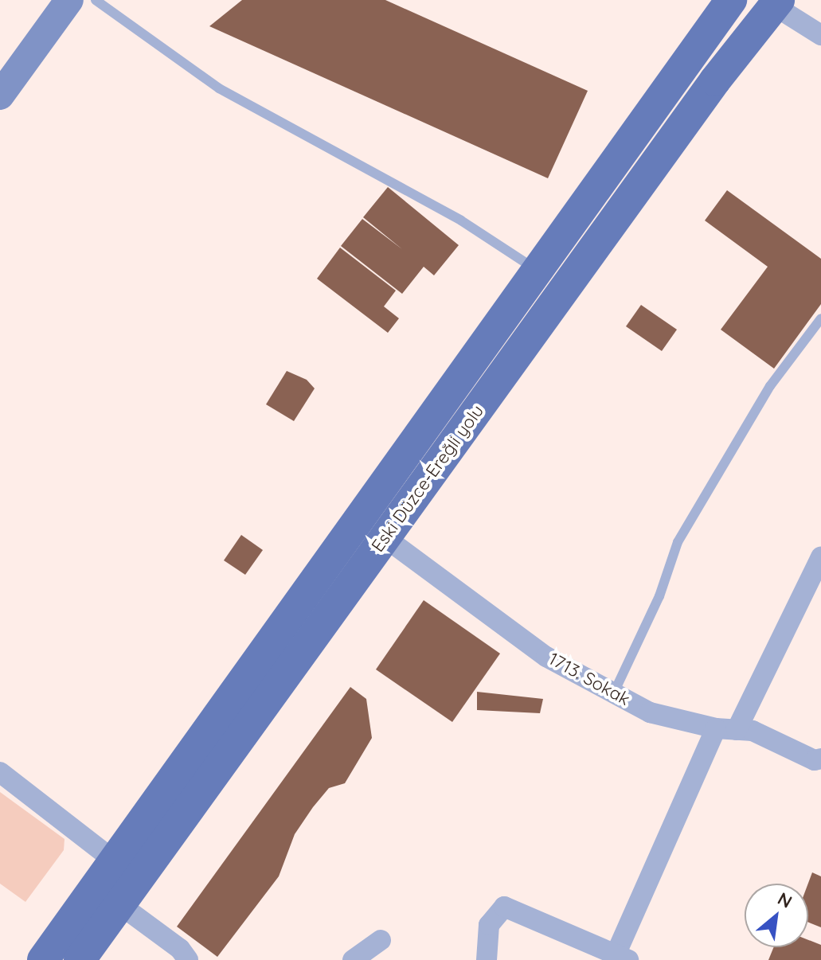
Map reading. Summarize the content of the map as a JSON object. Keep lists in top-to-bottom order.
{
  "streets": {
    "main road": ["Eski Düzce-Ereğli yolu"],
    "street": ["1713. Sokak"]
  },
  "crossings": [
    ["Eski Düzce-Ereğli yolu", "1713. Sokak"]
  ],
  "north": "top right"
}
